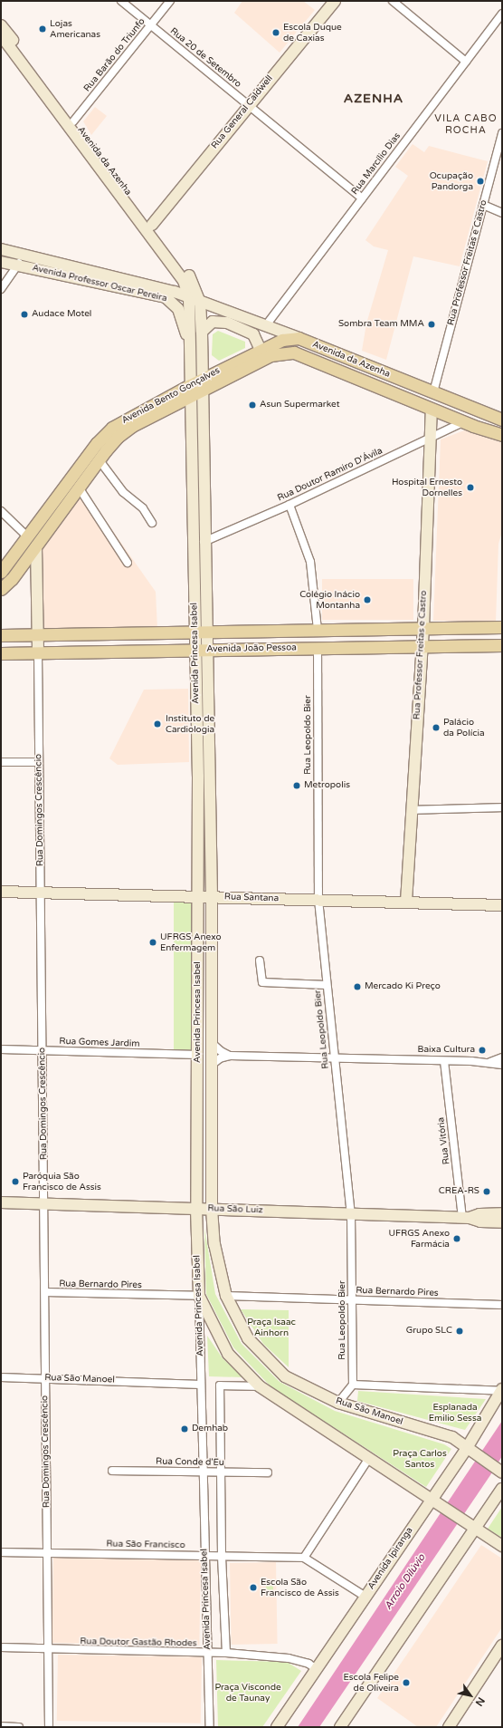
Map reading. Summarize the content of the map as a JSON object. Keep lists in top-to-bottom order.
{
  "streets": {
    "main road": [
      "Rua General Caldwell",
      "Avenida da Azenha",
      "Rua Professor Freitas e Castro",
      "Avenida Professor Oscar Pereira",
      "Avenida Bento Gonçalves",
      "Avenida João Pessoa",
      "Avenida Princesa Isabel",
      "Rua Domingos Crescêncio",
      "Rua Santana",
      "Rua São Luiz",
      "Rua São Manoel",
      "Avenida Ipiranga"
    ],
    "street": [
      "Rua Barão do Triunfo",
      "Rua 20 de Setembro",
      "Rua Marcílio Dias",
      "Rua Doutor Ramiro D'Ávila",
      "Rua Leopoldo Bier",
      "Rua Gomes Jardim",
      "Rua Vitória",
      "Rua Bernardo Pires",
      "Rua Conde d'Eu",
      "Rua São Francisco",
      "Rua Doutor Gastão Rhodes"
    ]
  },
  "crossings": [
    ["Rua Barão do Triunfo", "Rua 20 de Setembro"],
    ["Rua Barão do Triunfo", "Avenida da Azenha"],
    ["Rua 20 de Setembro", "Rua General Caldwell"],
    ["Rua 20 de Setembro", "Rua Marcílio Dias"],
    ["Rua General Caldwell", "Avenida da Azenha"],
    ["Avenida da Azenha", "Rua Marcílio Dias"],
    ["Avenida da Azenha", "Rua Professor Freitas e Castro"],
    ["Avenida da Azenha", "Avenida Professor Oscar Pereira"],
    ["Avenida da Azenha", "Avenida Bento Gonçalves"],
    ["Avenida da Azenha", "Rua Doutor Ramiro D'Ávila"],
    ["Avenida da Azenha", "Avenida Princesa Isabel"],
    ["Rua Professor Freitas e Castro", "Rua Doutor Ramiro D'Ávila"],
    ["Rua Professor Freitas e Castro", "Avenida João Pessoa"],
    ["Rua Professor Freitas e Castro", "Rua Santana"],
    ["Avenida Professor Oscar Pereira", "Avenida Princesa Isabel"],
    ["Avenida Bento Gonçalves", "Avenida Princesa Isabel"],
    ["Avenida Bento Gonçalves", "Rua Domingos Crescêncio"],
    ["Rua Doutor Ramiro D'Ávila", "Avenida Princesa Isabel"],
    ["Avenida João Pessoa", "Avenida Princesa Isabel"],
    ["Avenida João Pessoa", "Rua Leopoldo Bier"],
    ["Avenida João Pessoa", "Rua Domingos Crescêncio"],
    ["Avenida Princesa Isabel", "Rua Santana"],
    ["Avenida Princesa Isabel", "Rua Gomes Jardim"],
    ["Avenida Princesa Isabel", "Rua São Luiz"],
    ["Avenida Princesa Isabel", "Rua Bernardo Pires"],
    ["Avenida Princesa Isabel", "Rua São Manoel"],
    ["Avenida Princesa Isabel", "Rua Conde d'Eu"],
    ["Avenida Princesa Isabel", "Rua São Francisco"],
    ["Avenida Princesa Isabel", "Rua Doutor Gastão Rhodes"],
    ["Rua Leopoldo Bier", "Rua Santana"],
    ["Rua Leopoldo Bier", "Rua São Luiz"],
    ["Rua Leopoldo Bier", "Rua Bernardo Pires"],
    ["Rua Domingos Crescêncio", "Rua Santana"],
    ["Rua Domingos Crescêncio", "Rua Gomes Jardim"],
    ["Rua Domingos Crescêncio", "Rua São Luiz"],
    ["Rua Domingos Crescêncio", "Rua Bernardo Pires"],
    ["Rua Domingos Crescêncio", "Rua São Manoel"],
    ["Rua Domingos Crescêncio", "Rua São Francisco"],
    ["Rua Domingos Crescêncio", "Rua Doutor Gastão Rhodes"],
    ["Rua Vitória", "Rua São Luiz"],
    ["Rua Bernardo Pires", "Rua São Manoel"],
    ["Rua São Manoel", "Avenida Ipiranga"],
    ["Avenida Ipiranga", "Rua Doutor Gastão Rhodes"]
  ],
  "districts": ["AZENHA", "VILA CABO ROCHA"],
  "water": ["Arroio Dilúvio"],
  "parks": [
    "Praça Isaac Ainhorn",
    "Esplanada Emilio Sessa",
    "Praça Carlos Santos",
    "Praça Visconde de Taunay"
  ],
  "places": [
    "Lojas Americanas",
    "Escola Duque de Caxias",
    "Ocupação Pandorga",
    "Audace Motel",
    "Sombra Team MMA",
    "Asun Supermarket",
    "Hospital Ernesto Dornelles",
    "Colégio Inácio Montanha",
    "Instituto de Cardiologia",
    "Palácio da Polícia",
    "Metropolis",
    "UFRGS Anexo Enfermagem",
    "Mercado Ki Preço",
    "Baixa Cultura",
    "Paróquia São Francisco de Assis",
    "CREA-RS",
    "UFRGS Anexo Farmácia",
    "Grupo SLC",
    "Demhab",
    "Escola São Francisco de Assis",
    "Escola Felipe de Oliveira"
  ],
  "north": "bottom right"
}
